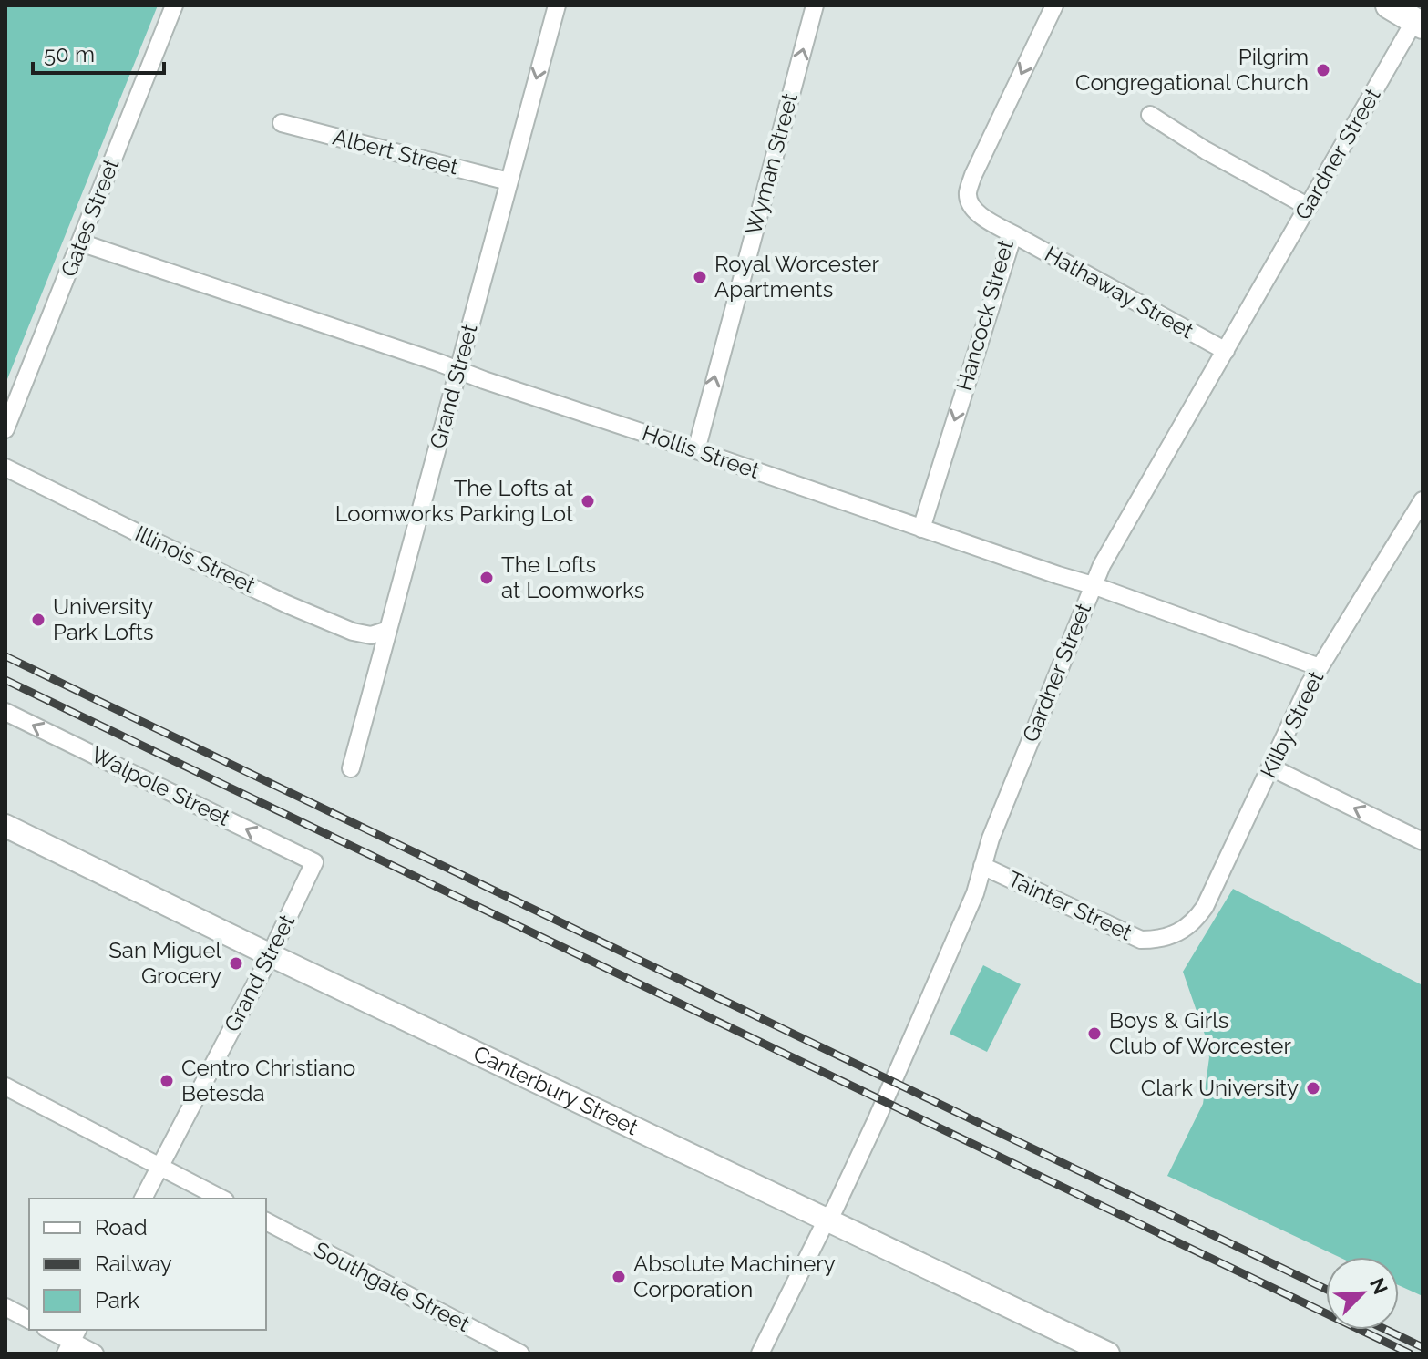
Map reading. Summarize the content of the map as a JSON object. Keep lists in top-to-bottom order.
{
  "streets": {
    "street": [
      "Albert Street",
      "Gardner Street",
      "Wyman Street",
      "Gates Street",
      "Hathaway Street",
      "Hancock Street",
      "Grand Street",
      "Hollis Street",
      "Illinois Street",
      "Kilby Street",
      "Walpole Street",
      "Tainter Street",
      "Canterbury Street",
      "Southgate Street"
    ]
  },
  "crossings": [
    ["Albert Street", "Grand Street"],
    ["Gardner Street", "Hathaway Street"],
    ["Gardner Street", "Hollis Street"],
    ["Gardner Street", "Tainter Street"],
    ["Gardner Street", "Canterbury Street"],
    ["Wyman Street", "Hollis Street"],
    ["Gates Street", "Hollis Street"],
    ["Hathaway Street", "Hancock Street"],
    ["Hancock Street", "Hollis Street"],
    ["Grand Street", "Hollis Street"],
    ["Grand Street", "Illinois Street"],
    ["Grand Street", "Walpole Street"],
    ["Grand Street", "Canterbury Street"],
    ["Hollis Street", "Kilby Street"],
    ["Kilby Street", "Tainter Street"]
  ],
  "one_way": ["Wyman Street", "Hancock Street", "Walpole Street"],
  "places": [
    "Pilgrim Congregational Church",
    "Royal Worcester Apartments",
    "The Lofts at Loomworks Parking Lot",
    "The Lofts at Loomworks",
    "University Park Lofts",
    "San Miguel Grocery",
    "Boys & Girls Club of Worcester",
    "Centro Christiano Betesda",
    "Clark University",
    "Absolute Machinery Corporation"
  ],
  "legend": ["Road", "Railway", "Park"],
  "scale_bar": "50 m",
  "north": "top right"
}
